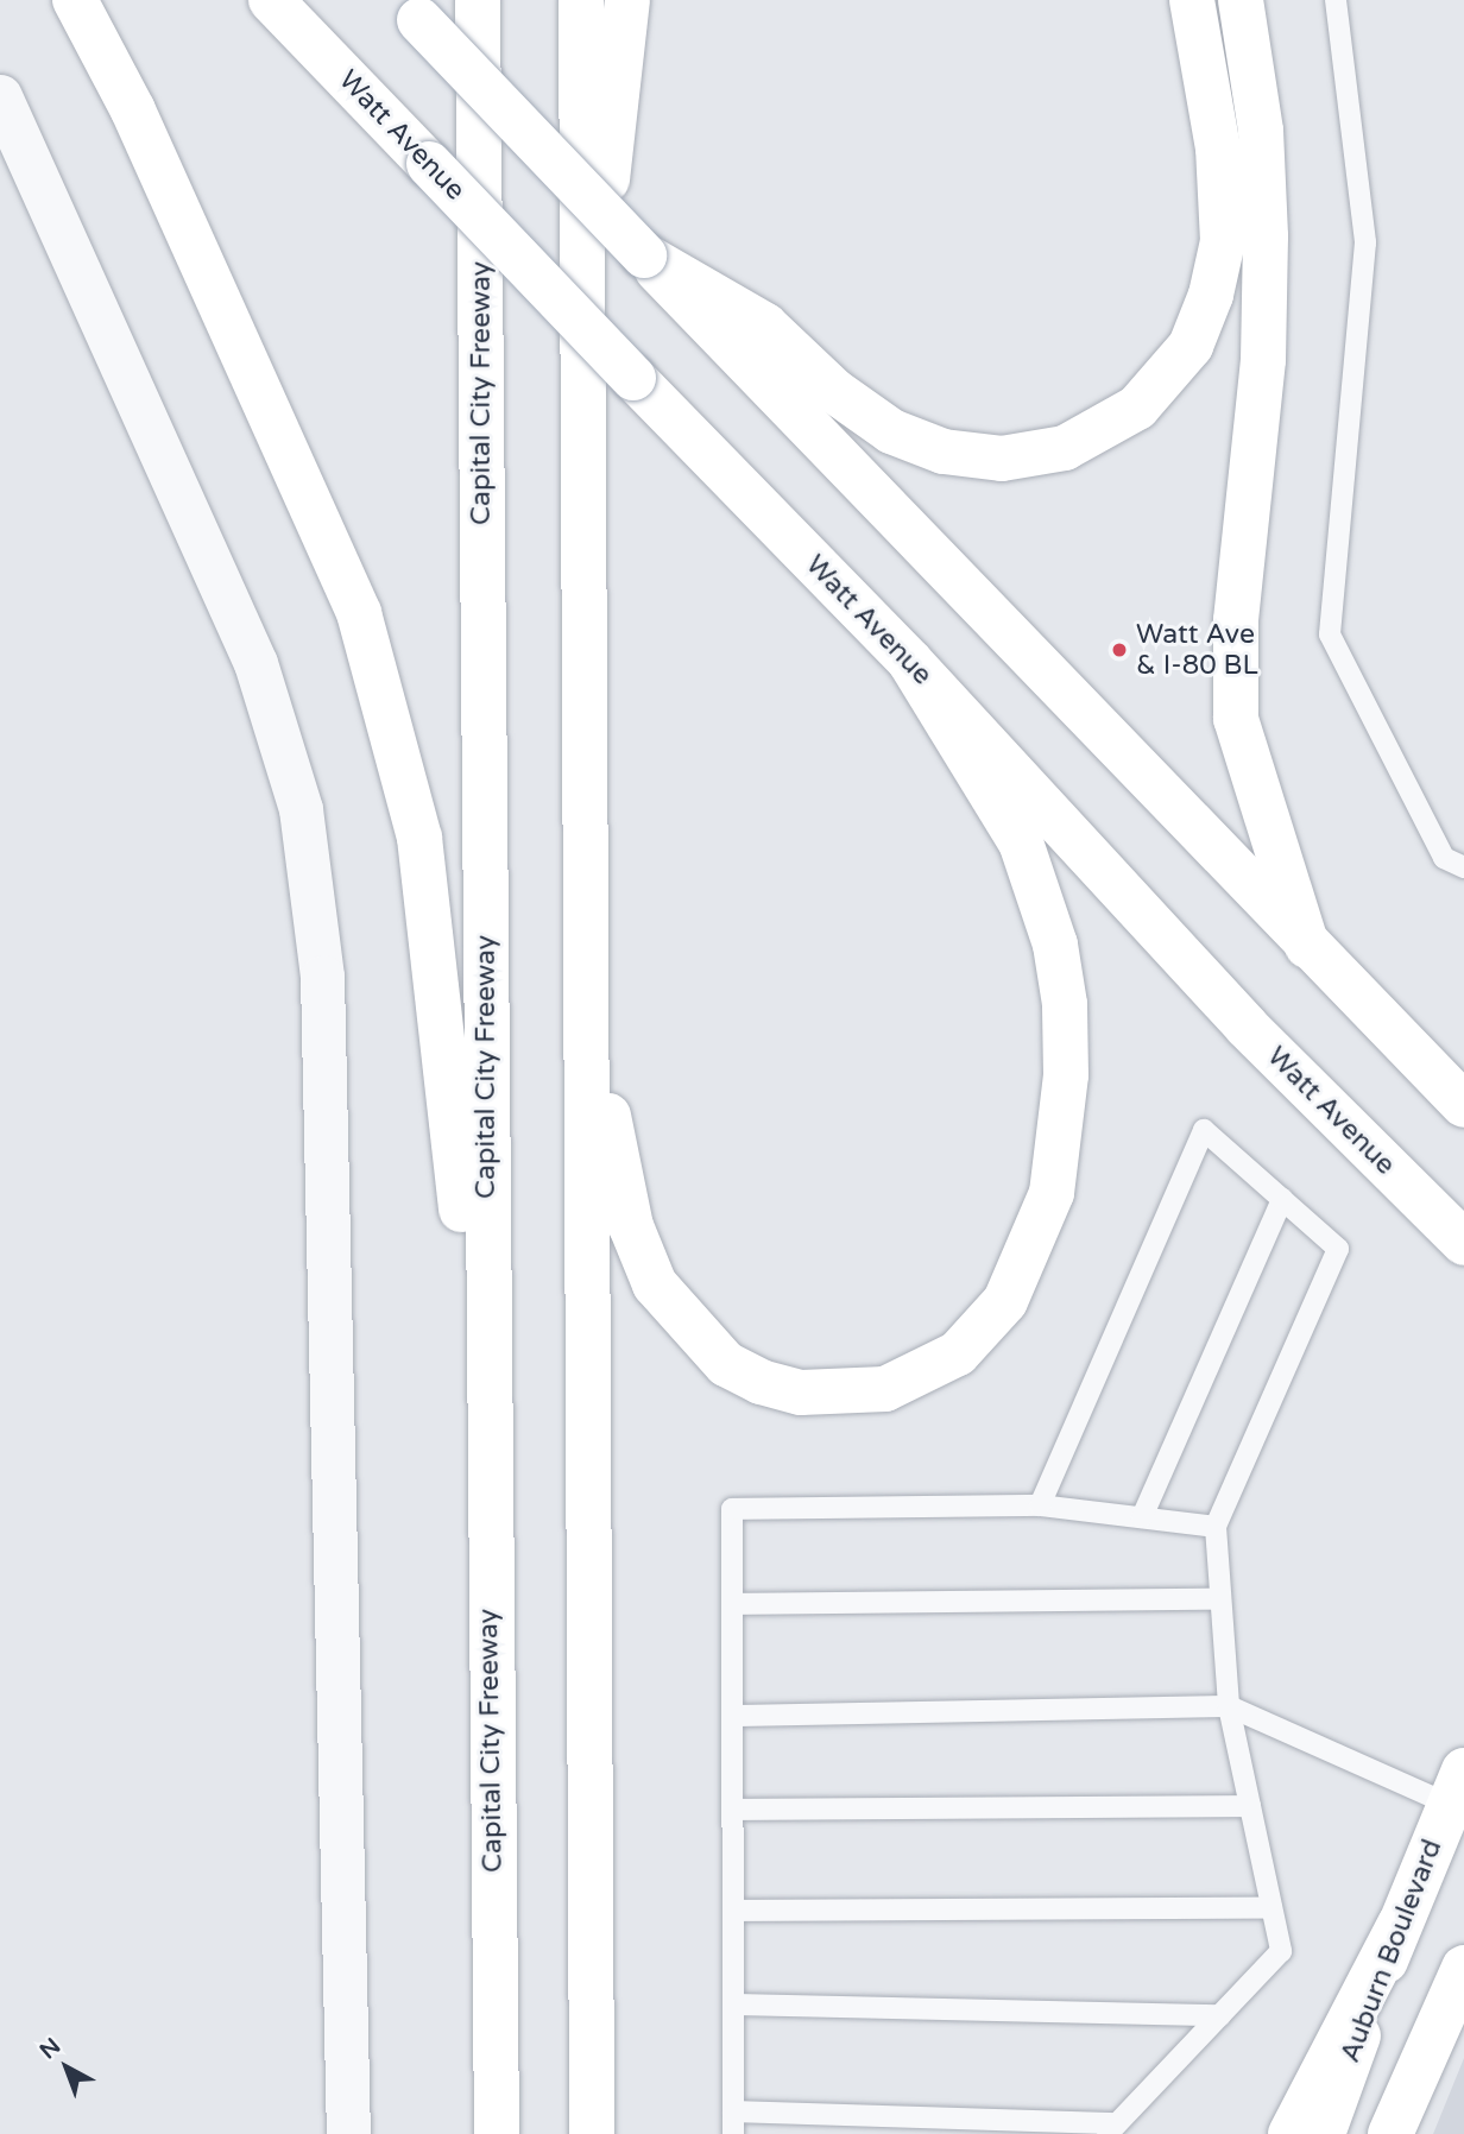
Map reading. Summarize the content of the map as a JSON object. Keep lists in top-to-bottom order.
{
  "streets": {
    "main road": ["Watt Avenue", "Capital City Freeway", "Auburn Boulevard"]
  },
  "places": ["Watt Ave & I-80 BL"],
  "north": "top left"
}
